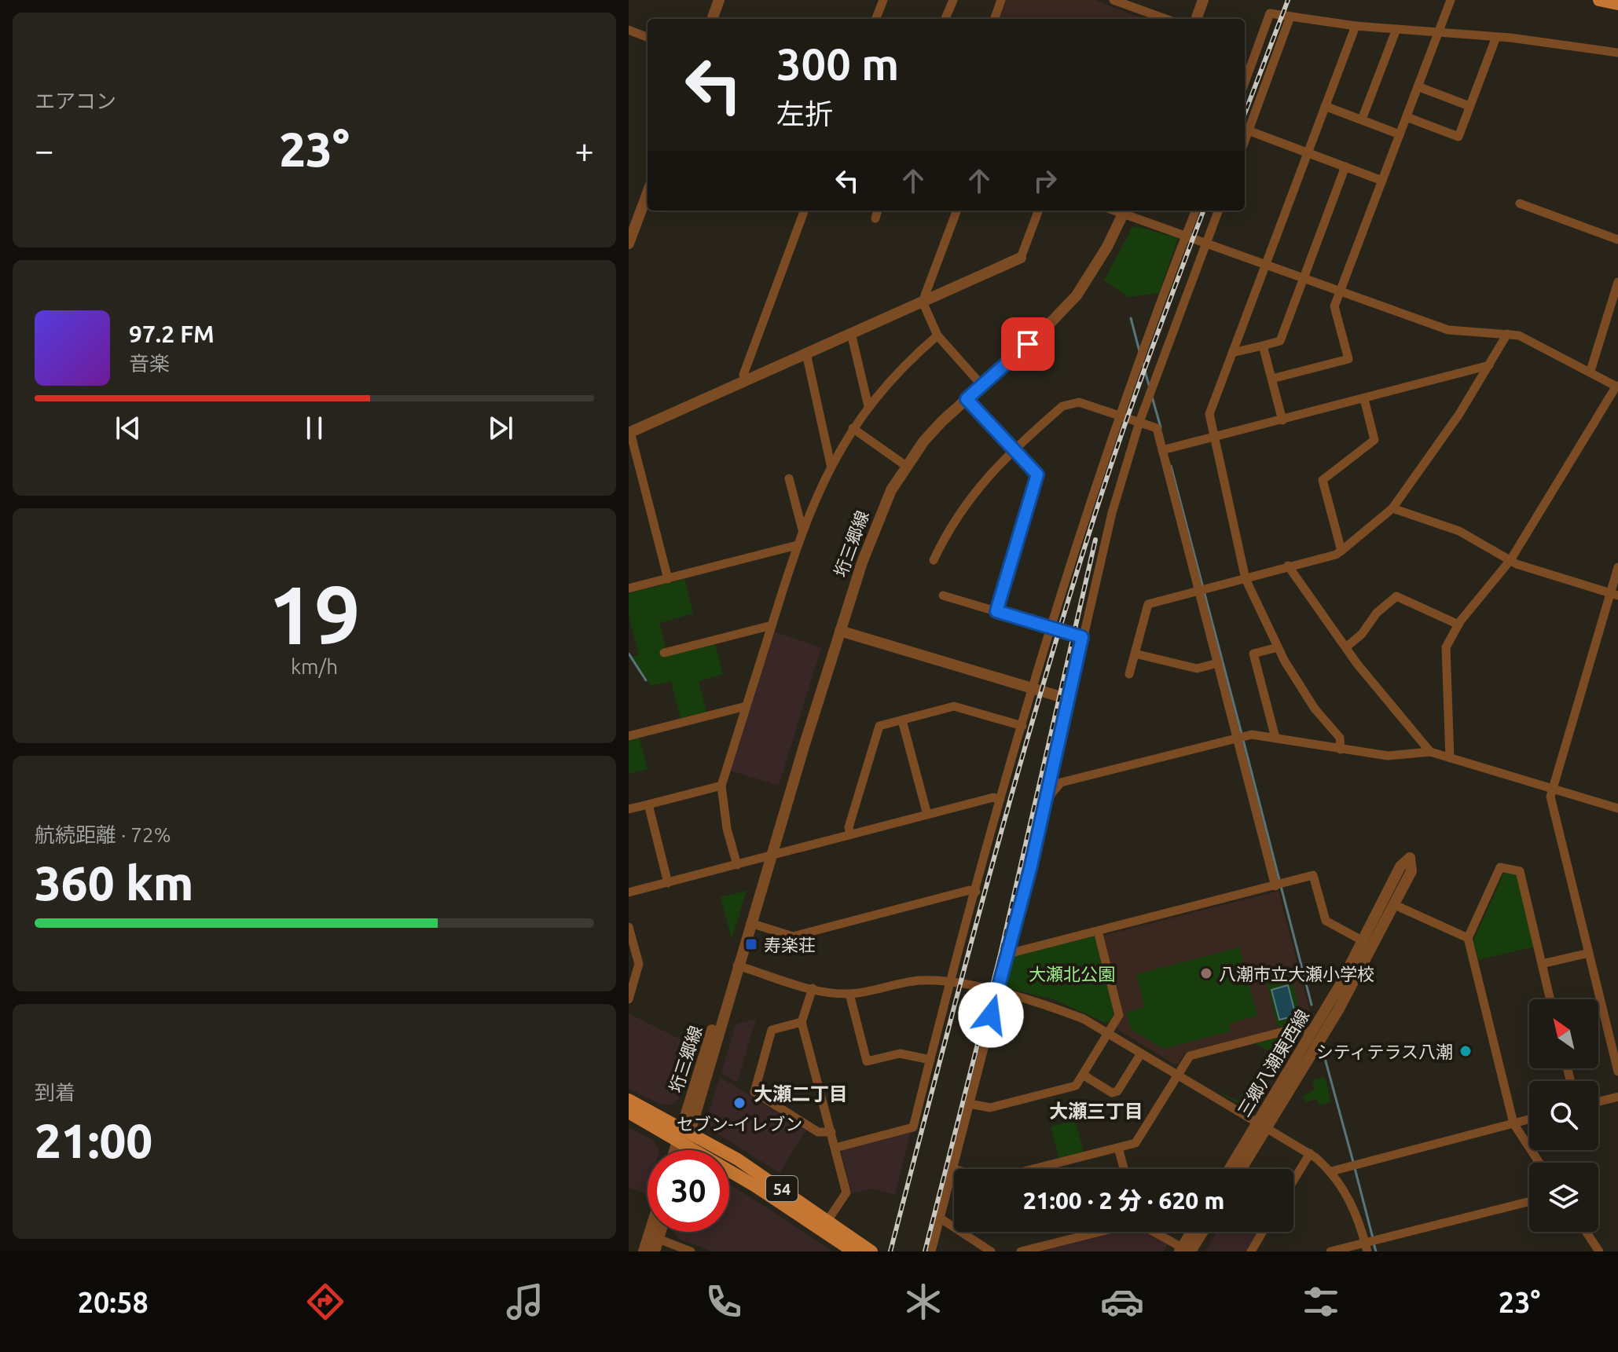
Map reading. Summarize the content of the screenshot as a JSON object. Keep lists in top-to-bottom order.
{
  "streets": {
    "main road": ["54"],
    "street": ["垳三郷線", "三郷八潮東西線"]
  },
  "crossings": [
    ["垳三郷線", "54"]
  ],
  "districts": ["大瀬二丁目", "大瀬三丁目"],
  "parks": ["大瀬北公園"],
  "places": {
    "transit": ["寿楽荘"],
    "other": ["八潮市立大瀬小学校", "シティテラス八潮", "セブン-イレブン"]
  },
  "north": "top left",
  "page": {
    "tile": [
      "エアコン",
      ["19", "km/h"],
      ["航続距離 · 72%", "360 km"],
      ["到着", "21:00"]
    ],
    "turn": ["300 m", "左折"],
    "heat": ["−", "23°", "+"],
    "song": ["97.2 FM", "音楽"],
    "limit": "30",
    "trip": "21:00 · 2 分 · 620 m",
    "tabs": ["20:58", "23°"]
  }
}
